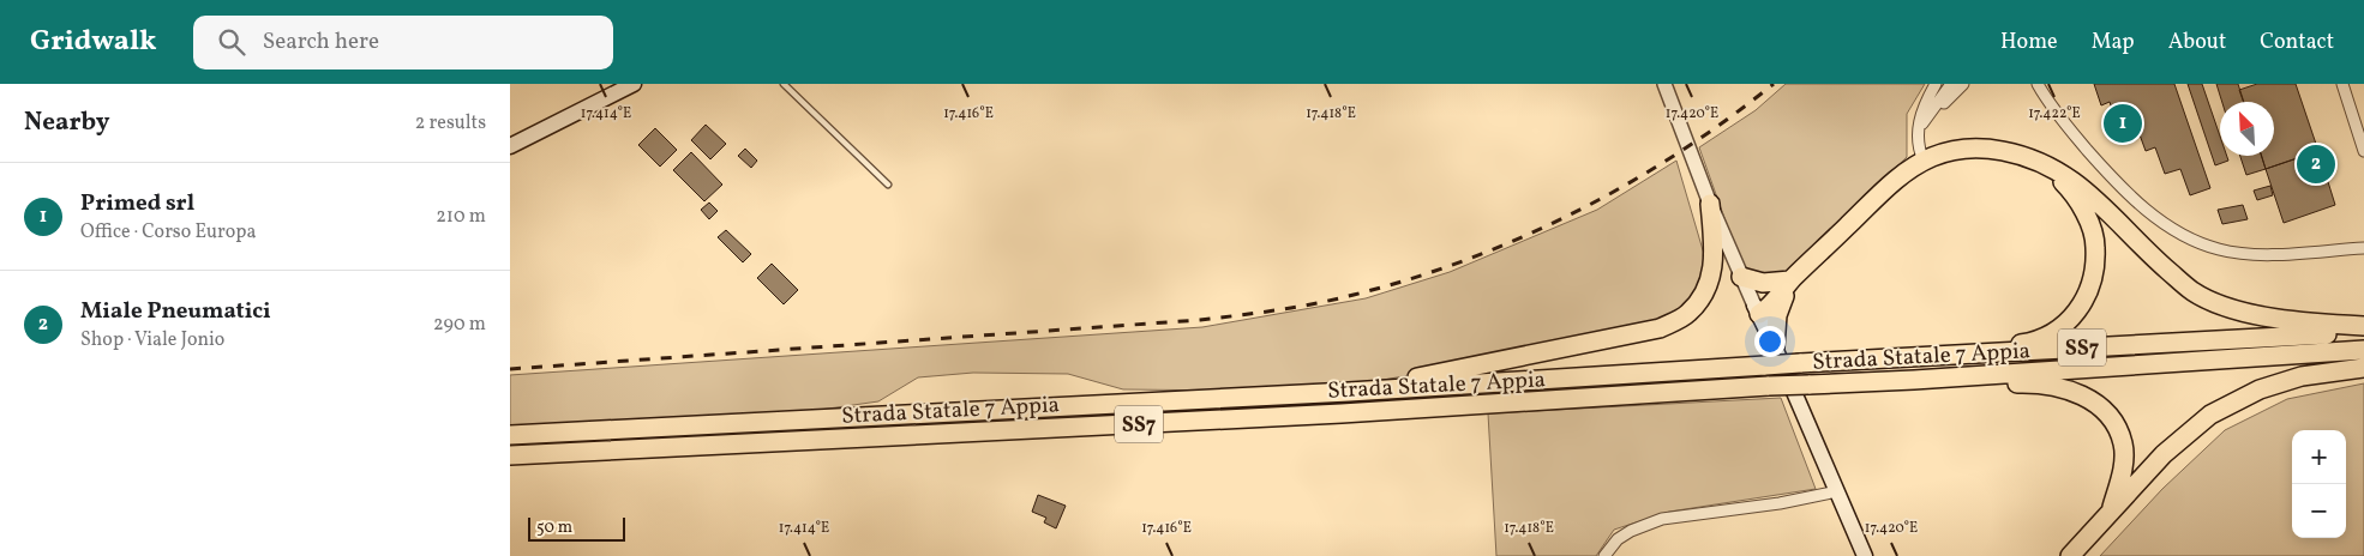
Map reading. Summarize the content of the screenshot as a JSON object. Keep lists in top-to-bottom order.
{
  "streets": {
    "highway": ["SS7", "Strada Statale 7 Appia"]
  },
  "scale_bar": "50 m",
  "north": "top left",
  "page": {
    "header": "Gridwalk",
    "search": "Search here",
    "nav": [
      "Home",
      "Map",
      "About",
      "Contact"
    ],
    "heading": ["Nearby", "2 results"],
    "pins": ["1", "2"],
    "list": [
      {
        "mark": "1",
        "name": "Primed srl",
        "note": "Office · Corso Europa",
        "value": "210 m"
      },
      {
        "mark": "2",
        "name": "Miale Pneumatici",
        "note": "Shop · Viale Jonio",
        "value": "290 m"
      }
    ],
    "map_buttons": ["+", "−"],
    "scale": "50 m"
  },
  "coordinates": [
    "17.422°E",
    "17.414°E",
    "17.416°E",
    "17.418°E",
    "17.420°E"
  ]
}
